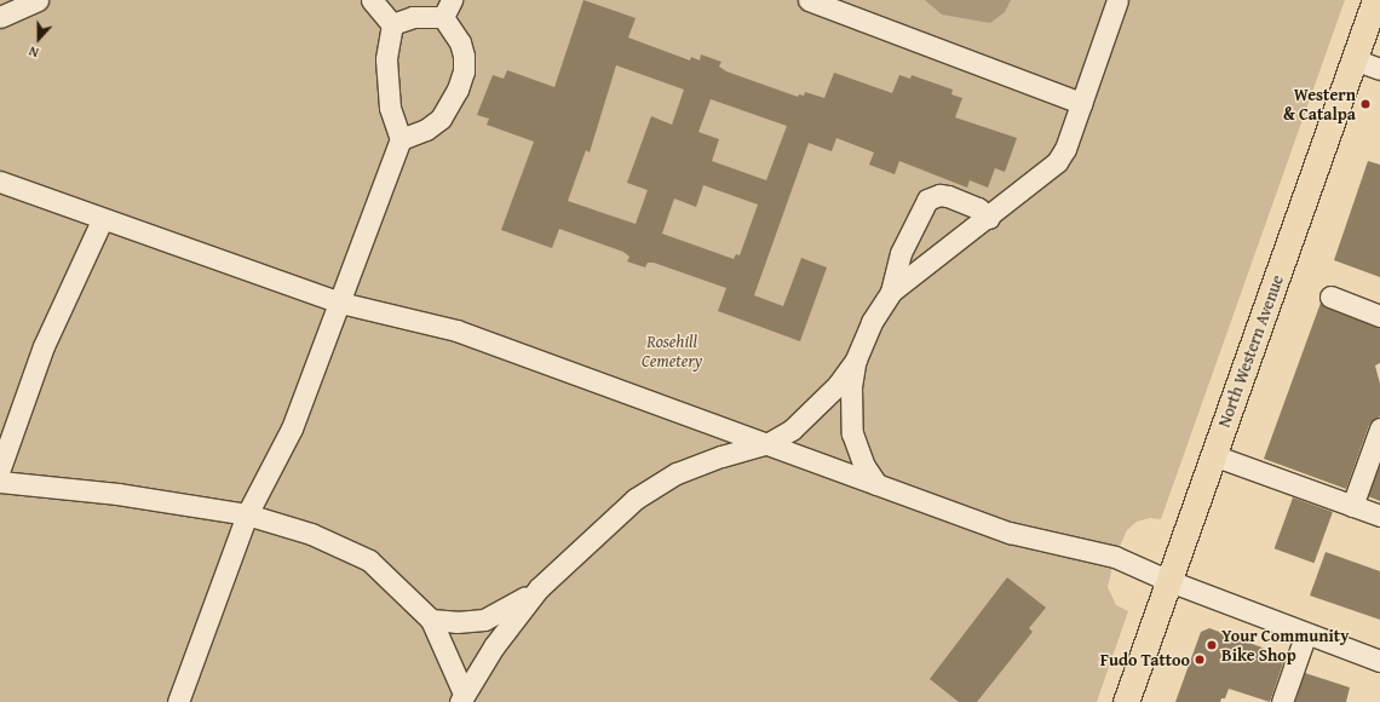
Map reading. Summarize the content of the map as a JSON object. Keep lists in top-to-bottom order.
{
  "streets": {
    "main road": ["North Western Avenue"]
  },
  "parks": ["Rosehill Cemetery"],
  "places": ["Western & Catalpa", "Your Community Bike Shop", "Fudo Tattoo"],
  "north": "bottom"
}
